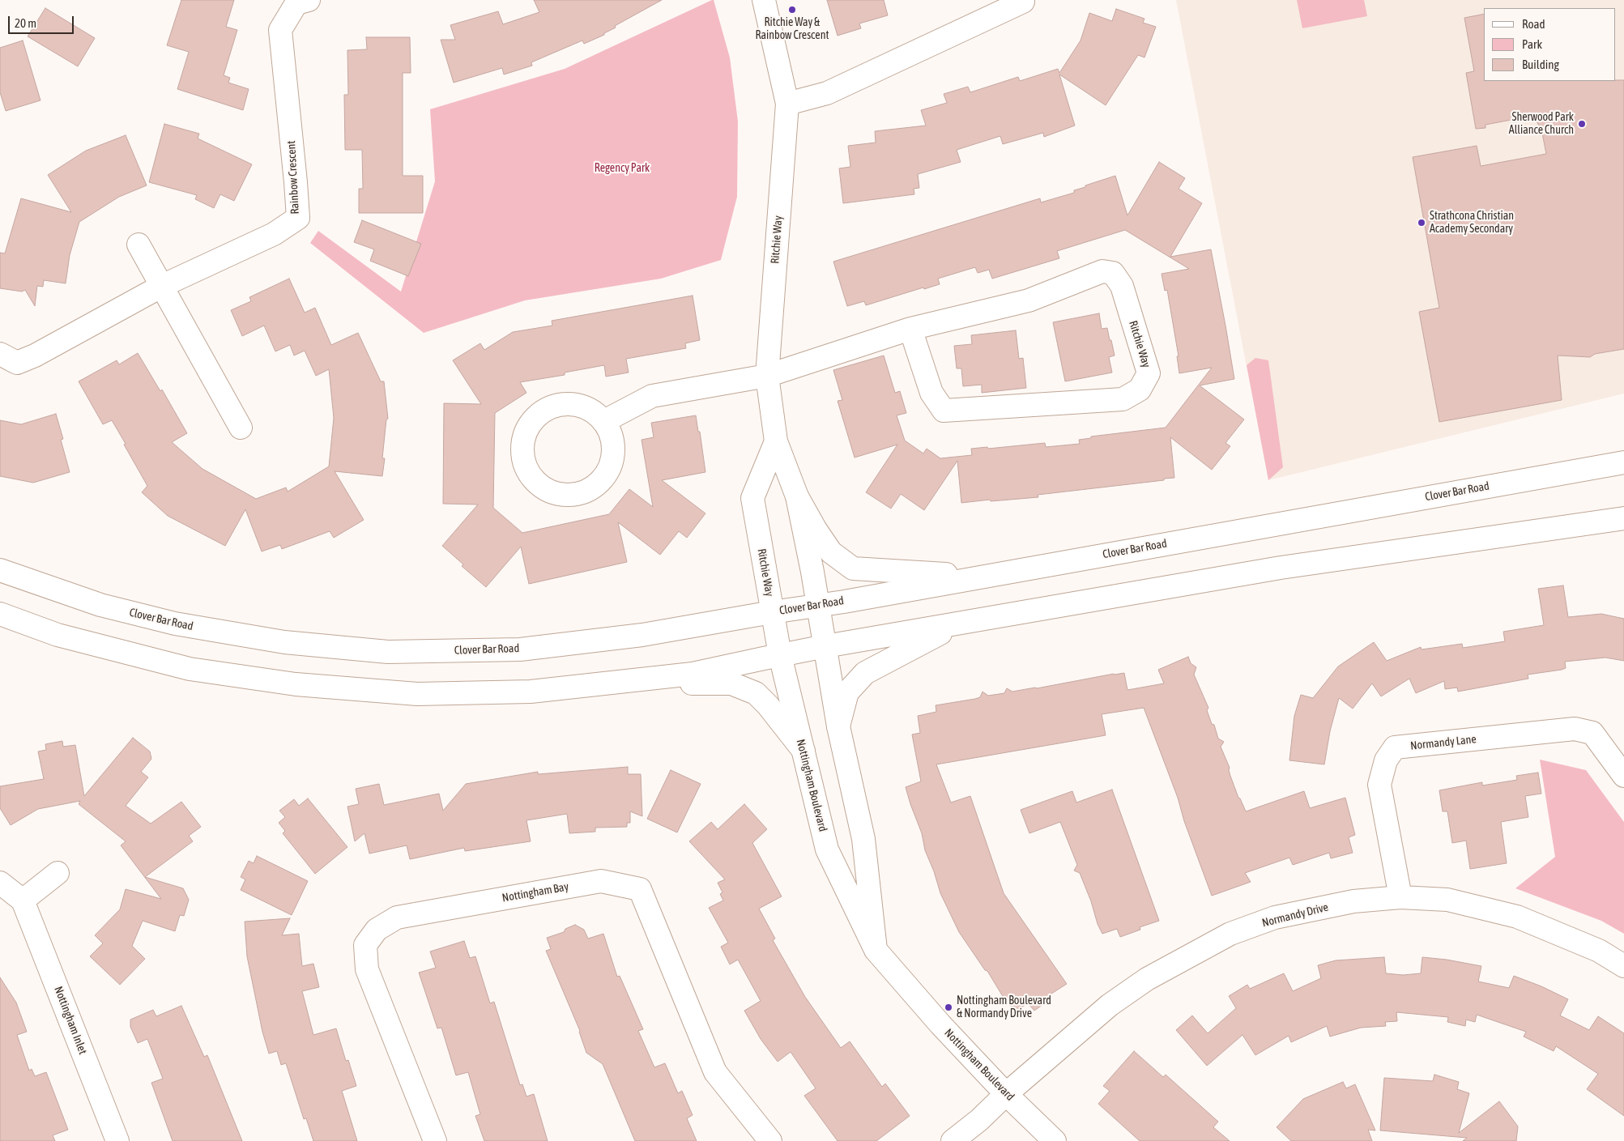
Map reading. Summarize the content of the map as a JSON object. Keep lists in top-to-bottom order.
{
  "streets": {
    "street": [
      "Rainbow Crescent",
      "Ritchie Way",
      "Clover Bar Road",
      "Normandy Lane",
      "Nottingham Boulevard",
      "Nottingham Bay",
      "Normandy Drive",
      "Nottingham Inlet"
    ]
  },
  "crossings": [
    ["Ritchie Way", "Clover Bar Road"],
    ["Ritchie Way", "Nottingham Boulevard"],
    ["Clover Bar Road", "Nottingham Boulevard"],
    ["Normandy Lane", "Normandy Drive"],
    ["Nottingham Boulevard", "Normandy Drive"]
  ],
  "parks": ["Regency Park"],
  "places": [
    "Ritchie Way & Rainbow Crescent",
    "Sherwood Park Alliance Church",
    "Strathcona Christian Academy Secondary",
    "Nottingham Boulevard & Normandy Drive"
  ],
  "legend": ["Road", "Park", "Building"],
  "scale_bar": "20 m"
}
